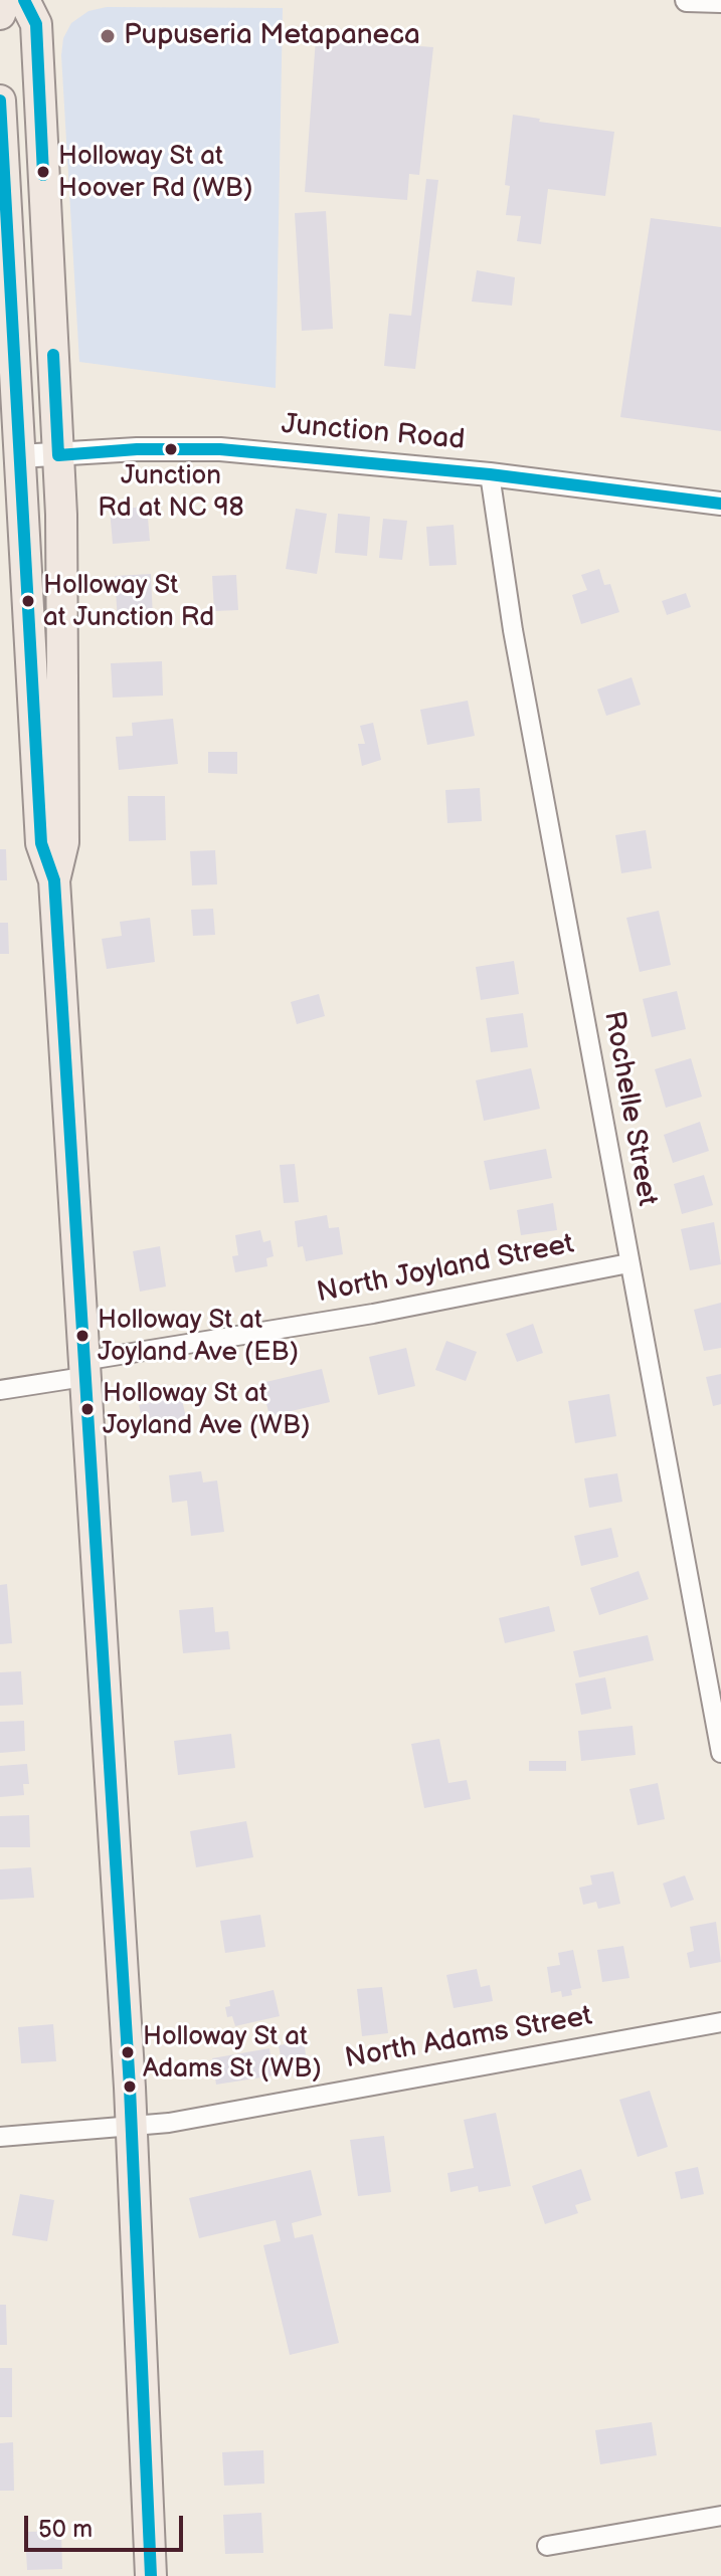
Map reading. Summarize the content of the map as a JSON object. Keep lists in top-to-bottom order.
{
  "streets": {
    "street": [
      "Junction Road",
      "Rochelle Street",
      "North Joyland Street",
      "North Adams Street"
    ]
  },
  "crossings": [
    ["Junction Road", "Rochelle Street"],
    ["Rochelle Street", "North Joyland Street"]
  ],
  "places": [
    "Pupuseria Metapaneca",
    "Holloway St at Hoover Rd (WB)",
    "Junction Rd at NC 98",
    "Holloway St at Junction Rd",
    "Holloway St at Joyland Ave (EB)",
    "Holloway St at Joyland Ave (WB)",
    "Holloway St at Adams St (WB)"
  ],
  "scale_bar": "50 m"
}
